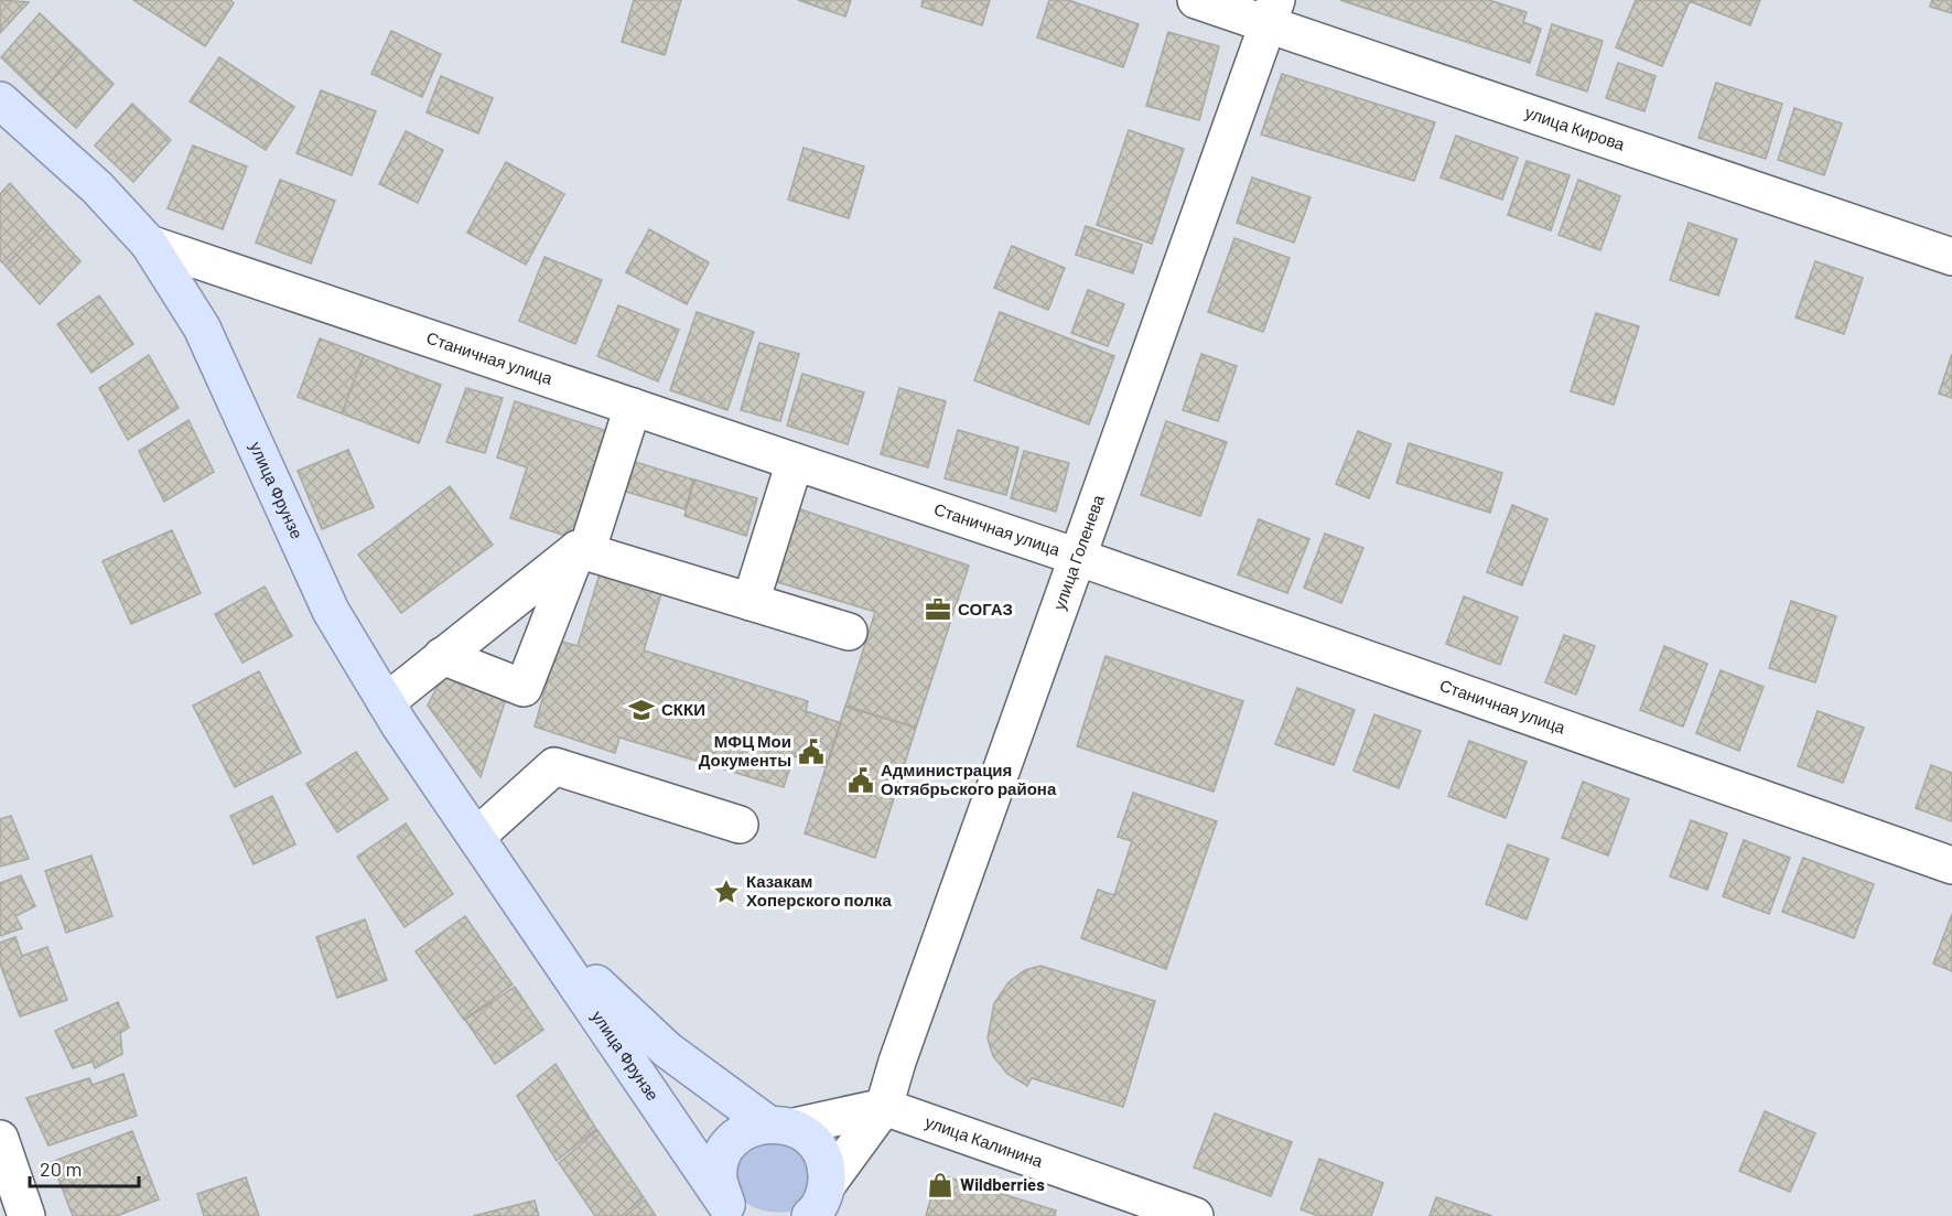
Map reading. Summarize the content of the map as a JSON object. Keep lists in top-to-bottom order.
{
  "streets": {
    "main road": ["улица Фрунзе"],
    "street": [
      "улица Кирова",
      "Станичная улица",
      "улица Голенева",
      "улица Калинина"
    ]
  },
  "crossings": [
    ["улица Кирова", "улица Голенева"],
    ["Станичная улица", "улица Фрунзе"],
    ["Станичная улица", "улица Голенева"],
    ["улица Фрунзе", "улица Голенева"],
    ["улица Голенева", "улица Калинина"]
  ],
  "places": {
    "office": ["СОГАЗ"],
    "school or university": ["СККИ"],
    "public building": ["МФЦ Мои Документы", "Администрация Октябрьского района"],
    "place": ["Казакам Хоперского полка"],
    "shop": ["Wildberries"]
  },
  "scale_bar": "20 m"
}
